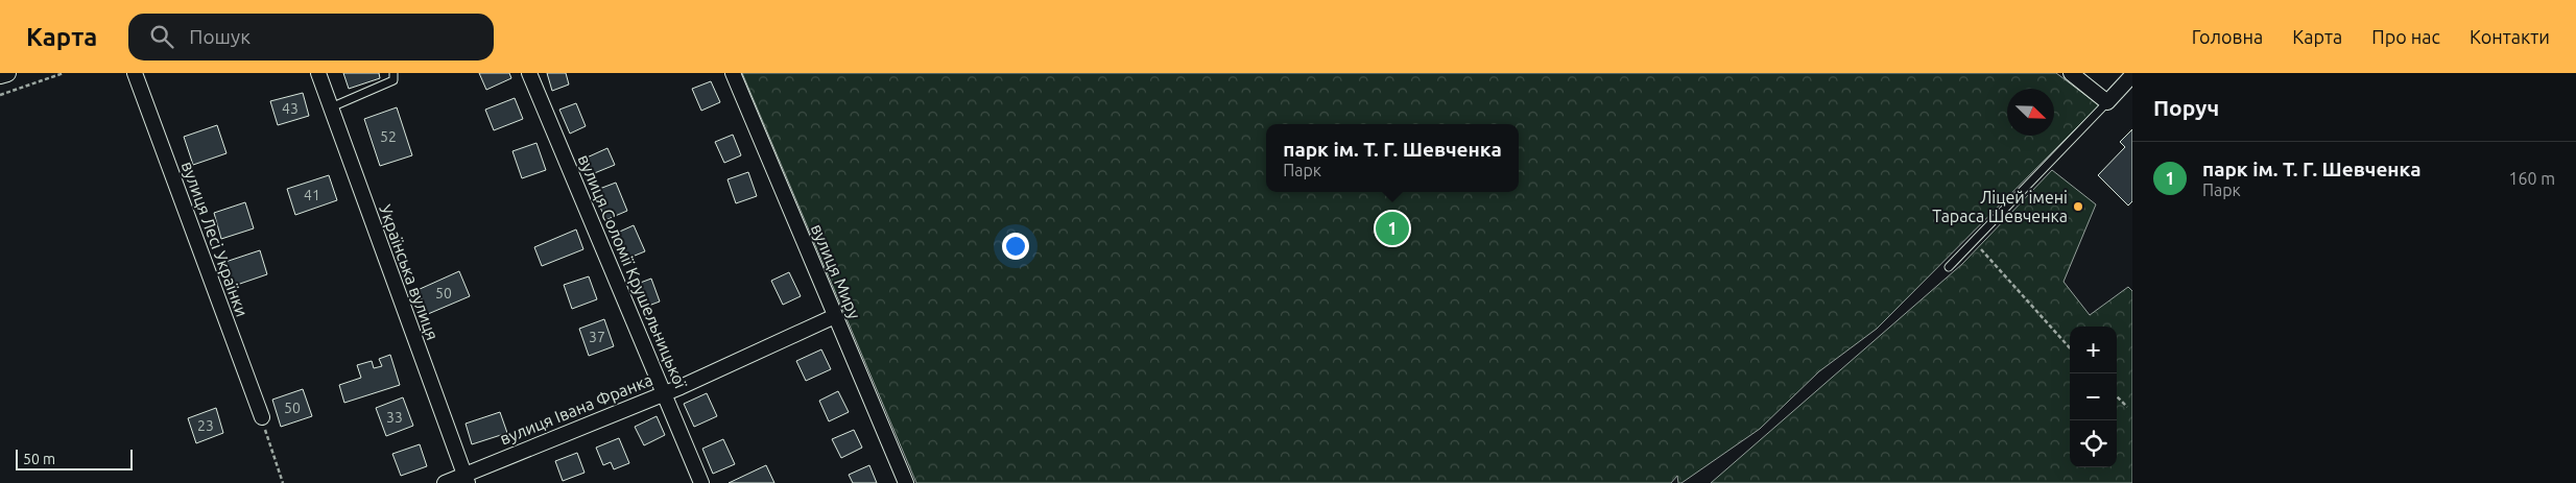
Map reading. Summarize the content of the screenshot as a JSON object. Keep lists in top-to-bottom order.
{
  "streets": {
    "street": [
      "вулиця Лесі Українки",
      "вулиця Соломії Крушельницької",
      "вулиця Миру",
      "Українська вулиця",
      "вулиця Івана Франка"
    ]
  },
  "crossings": [
    ["вулиця Соломії Крушельницької", "вулиця Івана Франка"],
    ["вулиця Миру", "вулиця Івана Франка"],
    ["Українська вулиця", "вулиця Івана Франка"]
  ],
  "places": ["Ліцей імені Тараса Шевченка"],
  "house_numbers": [
    "43",
    "52",
    "41",
    "50",
    "37",
    "50",
    "33",
    "23"
  ],
  "scale_bar": "50 m",
  "north": "bottom right",
  "page": {
    "header": "Карта",
    "search": "Пошук",
    "nav": [
      "Головна",
      "Карта",
      "Про нас",
      "Контакти"
    ],
    "heading": "Поруч",
    "popup": ["парк ім. Т. Г. Шевченка", "Парк"],
    "list": [
      {
        "mark": "1",
        "name": "парк ім. Т. Г. Шевченка",
        "note": "Парк",
        "value": "160 m"
      }
    ],
    "pins": "1",
    "map_buttons": ["+", "−"],
    "scale": "50 m"
  }
}
